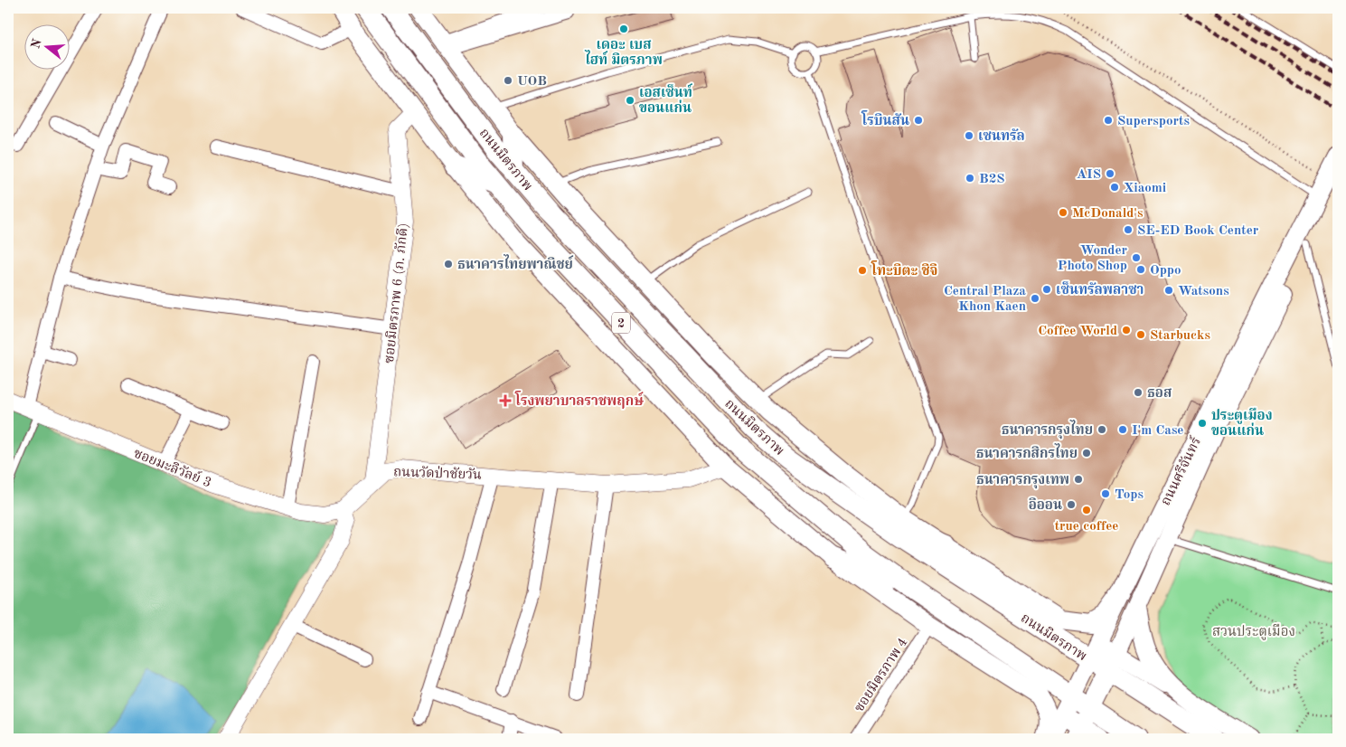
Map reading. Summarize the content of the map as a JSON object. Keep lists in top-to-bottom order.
{
  "streets": {
    "main road": ["ถนนมิตรภาพ", "2", "ถนนศรีจันทร์"],
    "street": [
      "ซอยมิตรภาพ 6 (ภ. ภักดี)",
      "ซอยมะลิวัลย์ 3",
      "ถนนวัดป่าชัยวัน",
      "ซอยมิตรภาพ 4"
    ]
  },
  "crossings": [
    ["ถนนมิตรภาพ", "ถนนศรีจันทร์"],
    ["ซอยมิตรภาพ 6 (ภ. ภักดี)", "2"],
    ["ซอยมิตรภาพ 6 (ภ. ภักดี)", "ถนนวัดป่าชัยวัน"],
    ["2", "ถนนวัดป่าชัยวัน"],
    ["ซอยมะลิวัลย์ 3", "ถนนวัดป่าชัยวัน"]
  ],
  "parks": ["สวนประตูเมือง"],
  "places": {
    "other": [
      "เดอะ เบส ไฮท์ มิตรภาพ",
      "UOB",
      "เอสเซ็นท์ ขอนแก่น",
      "โรบินสัน",
      "Supersports",
      "เซนทรัล",
      "AIS",
      "B2S",
      "Xiaomi",
      "McDonald's",
      "SE-ED Book Center",
      "Wonder Photo Shop",
      "ธนาคารไทยพาณิชย์",
      "Oppo",
      "โทะบิตะ ชิจิ",
      "เซ็นทรัลพลาซา",
      "Watsons",
      "Central Plaza Khon Kaen",
      "Coffee World",
      "Starbucks",
      "ธอส",
      "ประตูเมือง ขอนแก่น",
      "ธนาคารกรุงไทย",
      "I'm Case",
      "ธนาคารกสิกรไทย",
      "ธนาคารกรุงเทพ",
      "Tops",
      "อิออน",
      "true coffee"
    ],
    "health": ["โรงพยาบาลราชพฤกษ์"]
  },
  "north": "left"
}
